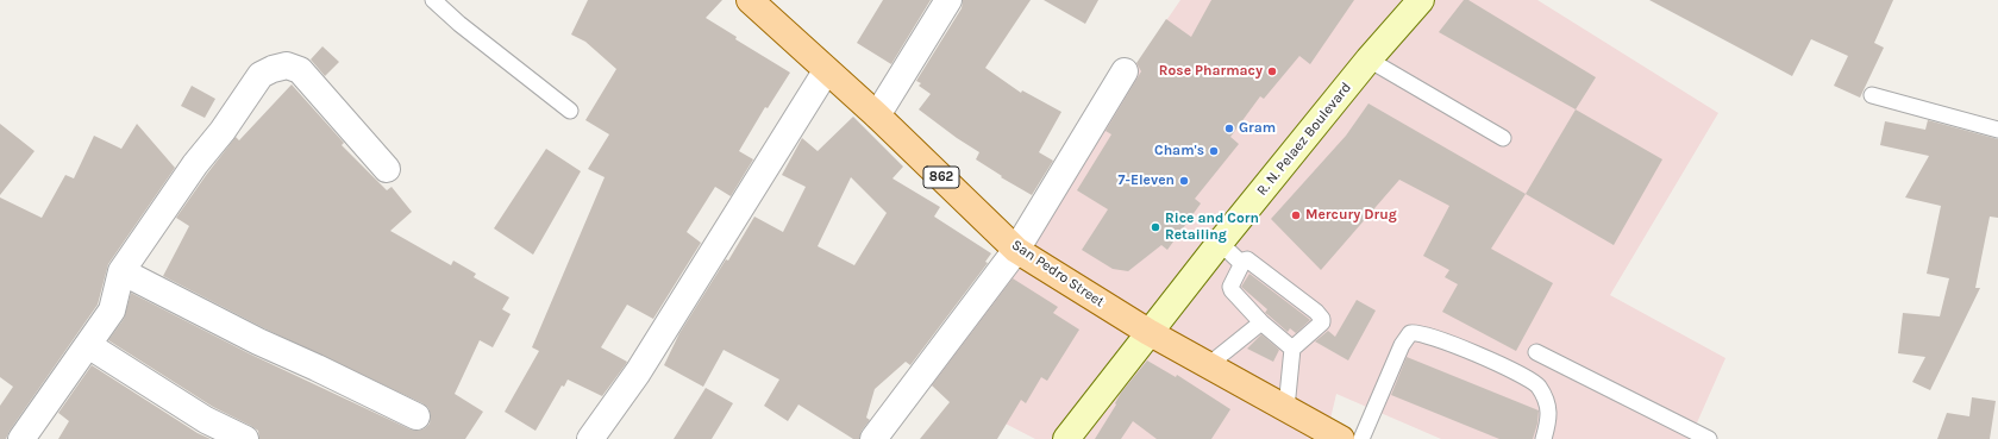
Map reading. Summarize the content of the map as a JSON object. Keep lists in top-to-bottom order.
{
  "streets": {
    "main road": ["R. N. Pelaez Boulevard", "862", "San Pedro Street"]
  },
  "crossings": [
    ["R. N. Pelaez Boulevard", "San Pedro Street"]
  ],
  "places": [
    "Rose Pharmacy",
    "Gram",
    "Cham's",
    "7-Eleven",
    "Mercury Drug",
    "Rice and Corn Retailing"
  ]
}
